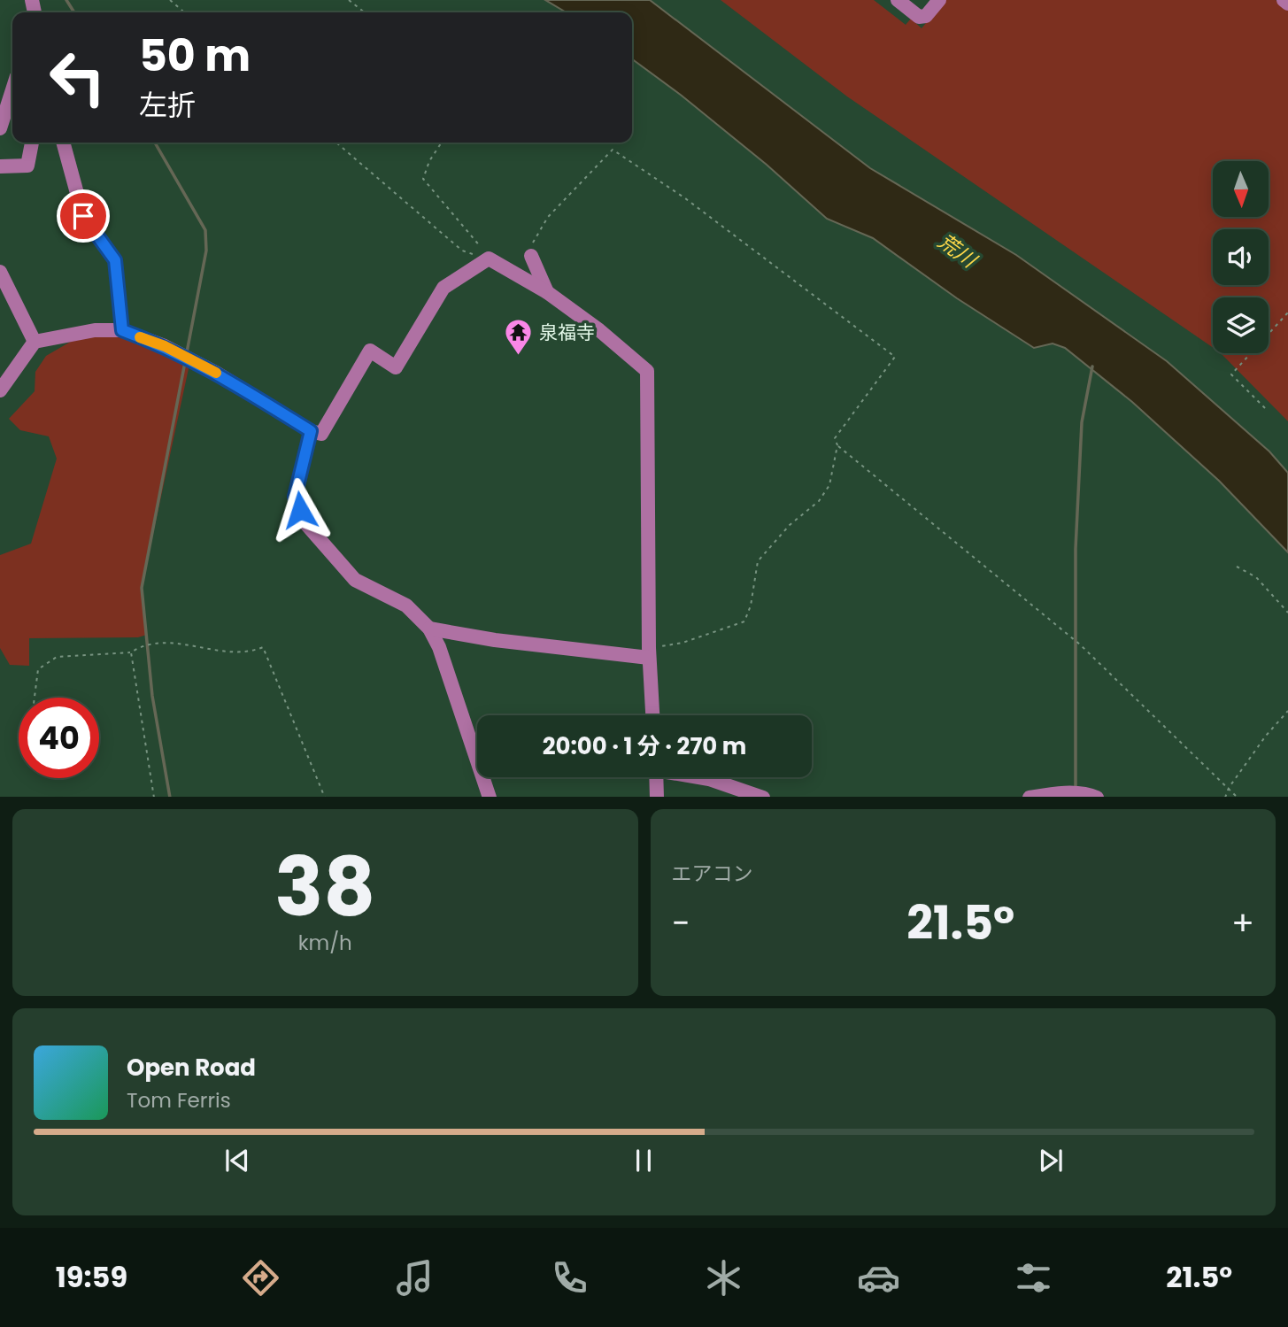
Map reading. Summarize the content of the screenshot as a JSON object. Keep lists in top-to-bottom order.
{
  "water": ["荒川"],
  "places": {
    "temple": ["泉福寺"]
  },
  "north": "bottom",
  "page": {
    "turn": ["50 m", "左折"],
    "limit": "40",
    "trip": "20:00 · 1 分 · 270 m",
    "tile": [
      ["38", "km/h"],
      "エアコン"
    ],
    "heat": ["−", "21.5°", "+"],
    "song": ["Open Road", "Tom Ferris"],
    "tabs": ["19:59", "21.5°"]
  }
}
